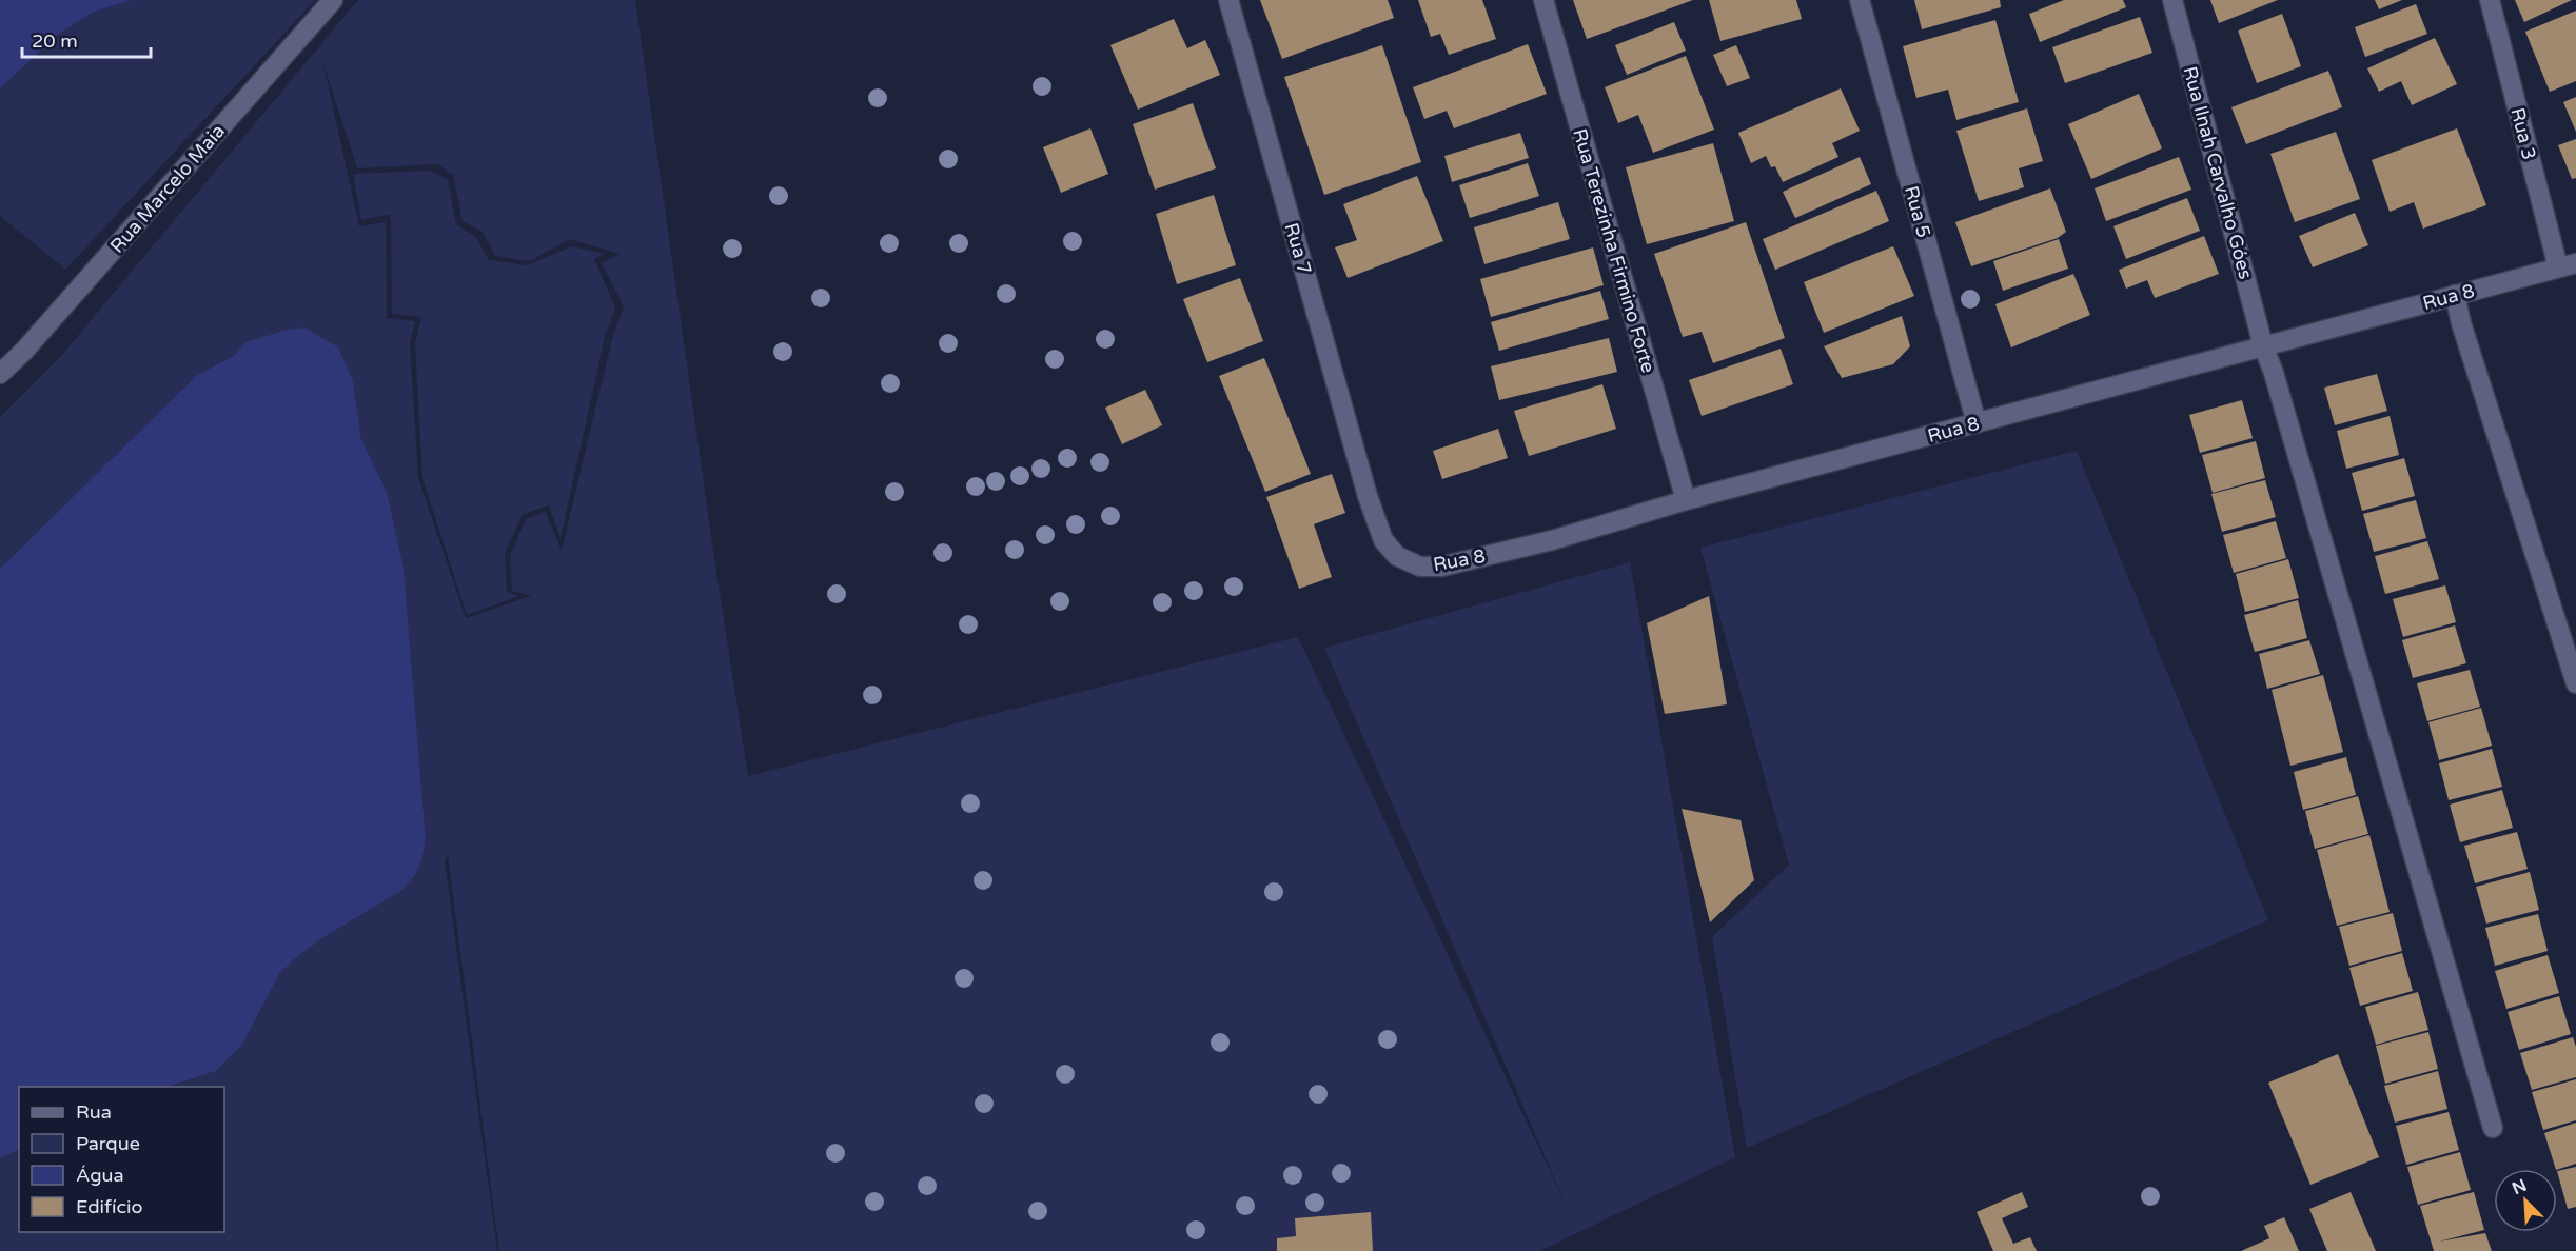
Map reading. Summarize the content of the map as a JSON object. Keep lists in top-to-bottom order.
{
  "streets": {
    "street": [
      "Rua 3",
      "Rua Ilnah Carvalho Góes",
      "Rua Marcelo Maia",
      "Rua 5",
      "Rua 7",
      "Rua Terezinha Firmino Forte",
      "Rua 8"
    ]
  },
  "crossings": [
    ["Rua 3", "Rua 8"],
    ["Rua Ilnah Carvalho Góes", "Rua 8"],
    ["Rua 5", "Rua 8"],
    ["Rua 7", "Rua 8"],
    ["Rua Terezinha Firmino Forte", "Rua 8"]
  ],
  "legend": [
    "Rua",
    "Parque",
    "Água",
    "Edifício"
  ],
  "scale_bar": "20 m",
  "north": "top left"
}
